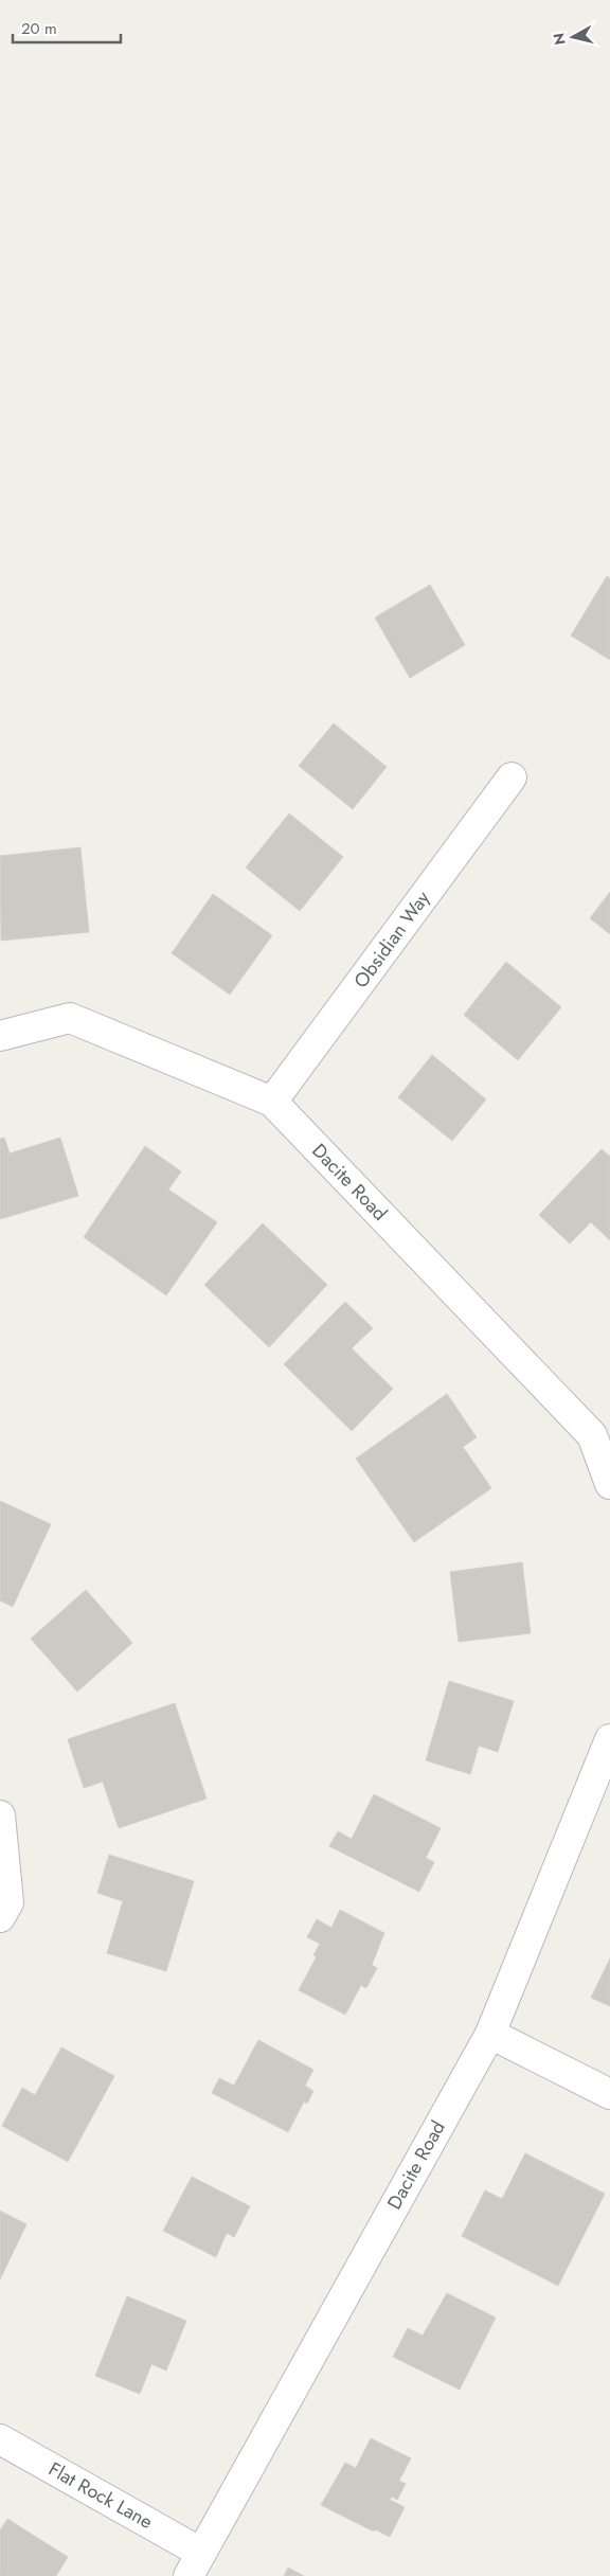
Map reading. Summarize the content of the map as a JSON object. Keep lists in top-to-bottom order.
{
  "streets": {
    "street": ["Obsidian Way", "Dacite Road", "Flat Rock Lane"]
  },
  "crossings": [
    ["Obsidian Way", "Dacite Road"],
    ["Dacite Road", "Flat Rock Lane"]
  ],
  "scale_bar": "20 m",
  "north": "left"
}
